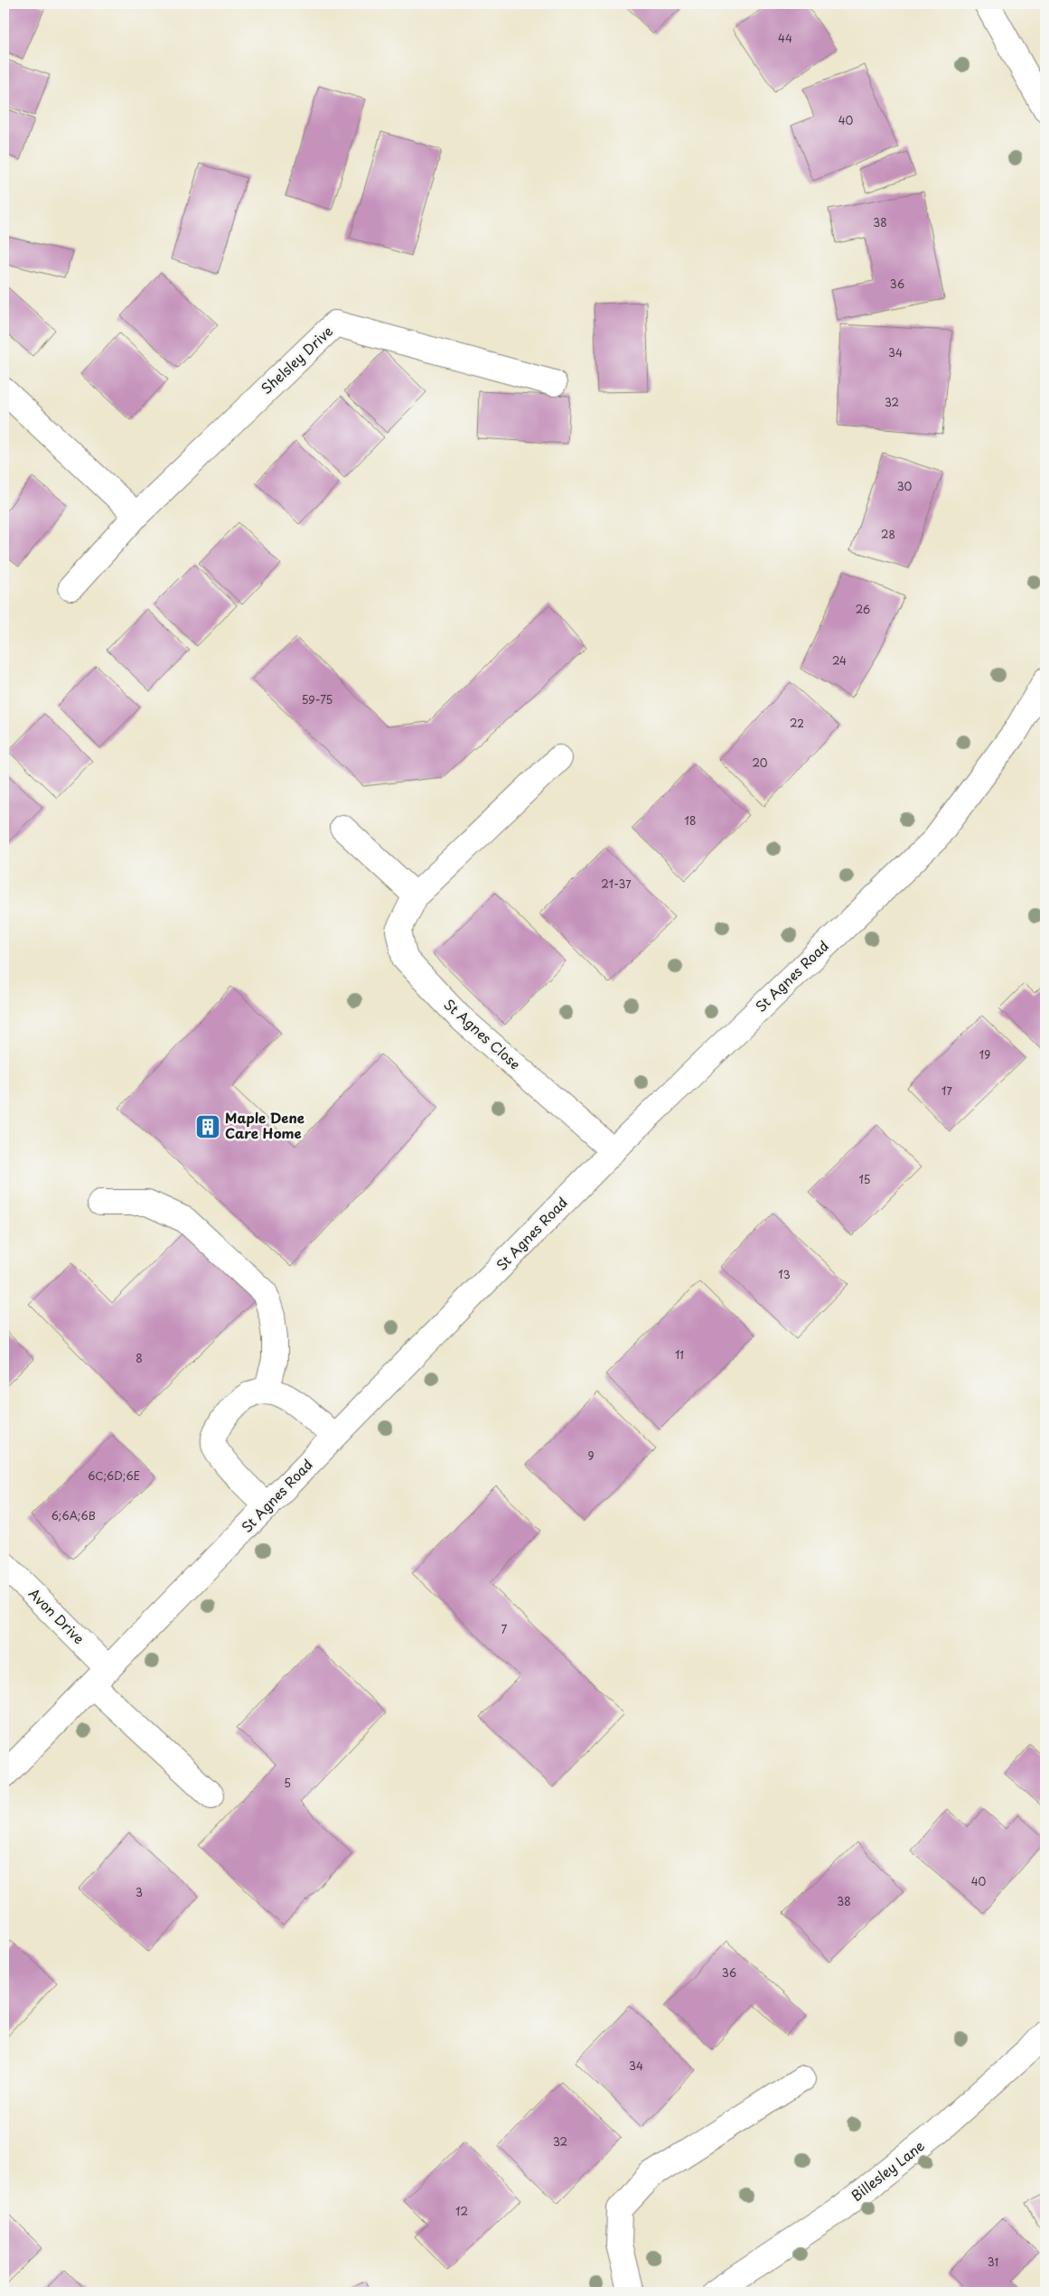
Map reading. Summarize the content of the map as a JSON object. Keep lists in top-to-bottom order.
{
  "streets": {
    "street": [
      "Shelsley Drive",
      "St Agnes Road",
      "St Agnes Close",
      "Avon Drive",
      "Billesley Lane"
    ]
  },
  "crossings": [
    ["St Agnes Road", "St Agnes Close"],
    ["St Agnes Road", "Avon Drive"]
  ],
  "places": {
    "building": ["Maple Dene Care Home"]
  },
  "house_numbers": [
    "44",
    "40",
    "38",
    "36",
    "34",
    "32",
    "30",
    "28",
    "26",
    "24",
    "59-75",
    "22",
    "20",
    "18",
    "21-37",
    "19",
    "17",
    "15",
    "13",
    "11",
    "8",
    "9",
    "6C;6D;6E",
    "6;6A;6B",
    "7",
    "5",
    "40",
    "3",
    "38",
    "36",
    "34",
    "32",
    "12",
    "31"
  ]
}
